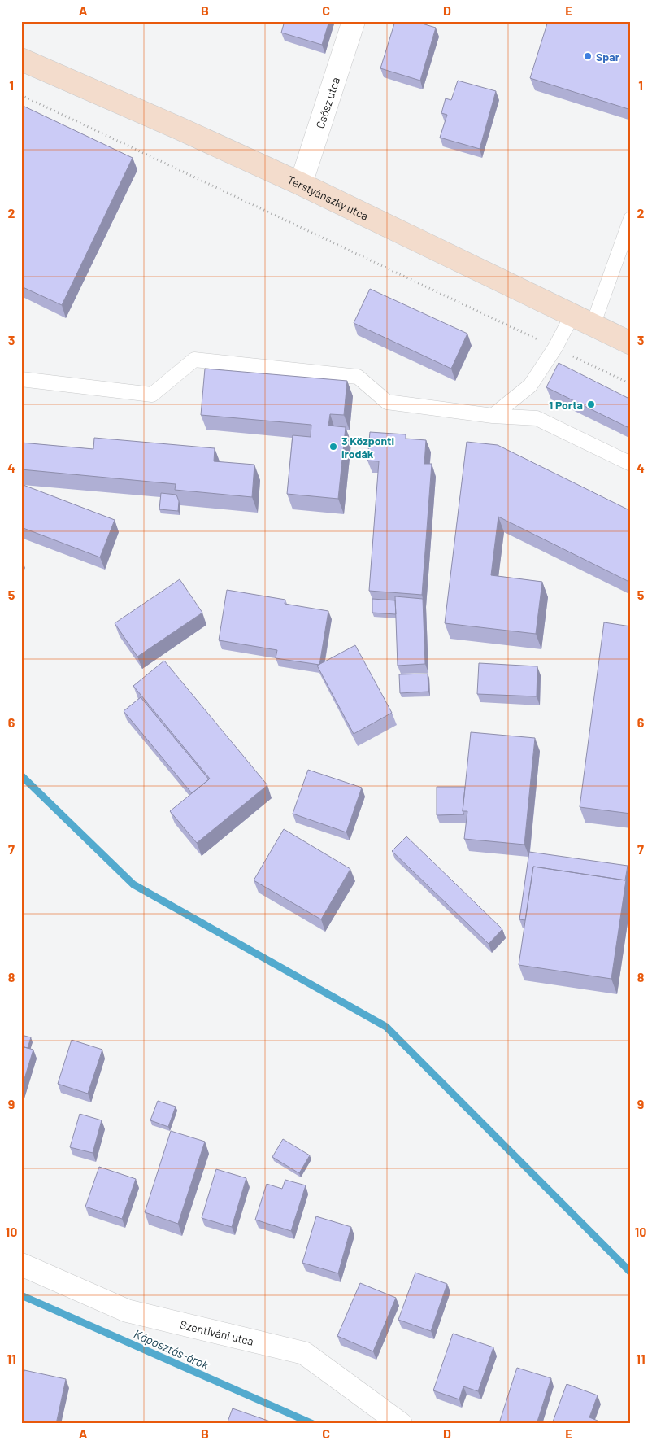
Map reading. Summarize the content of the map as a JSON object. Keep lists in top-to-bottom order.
{
  "streets": {
    "main road": ["Terstyánszky utca"],
    "street": ["Csősz utca", "Szentiváni utca"]
  },
  "crossings": [
    ["Csősz utca", "Terstyánszky utca"]
  ],
  "water": ["Káposztás-árok"],
  "places": ["Spar", "1 Porta", "3 Központi irodák"],
  "grid": {
    "columns": [
      "A",
      "B",
      "C",
      "D",
      "E"
    ],
    "rows": [
      "1",
      "2",
      "3",
      "4",
      "5",
      "6",
      "7",
      "8",
      "9",
      "10",
      "11"
    ]
  }
}
